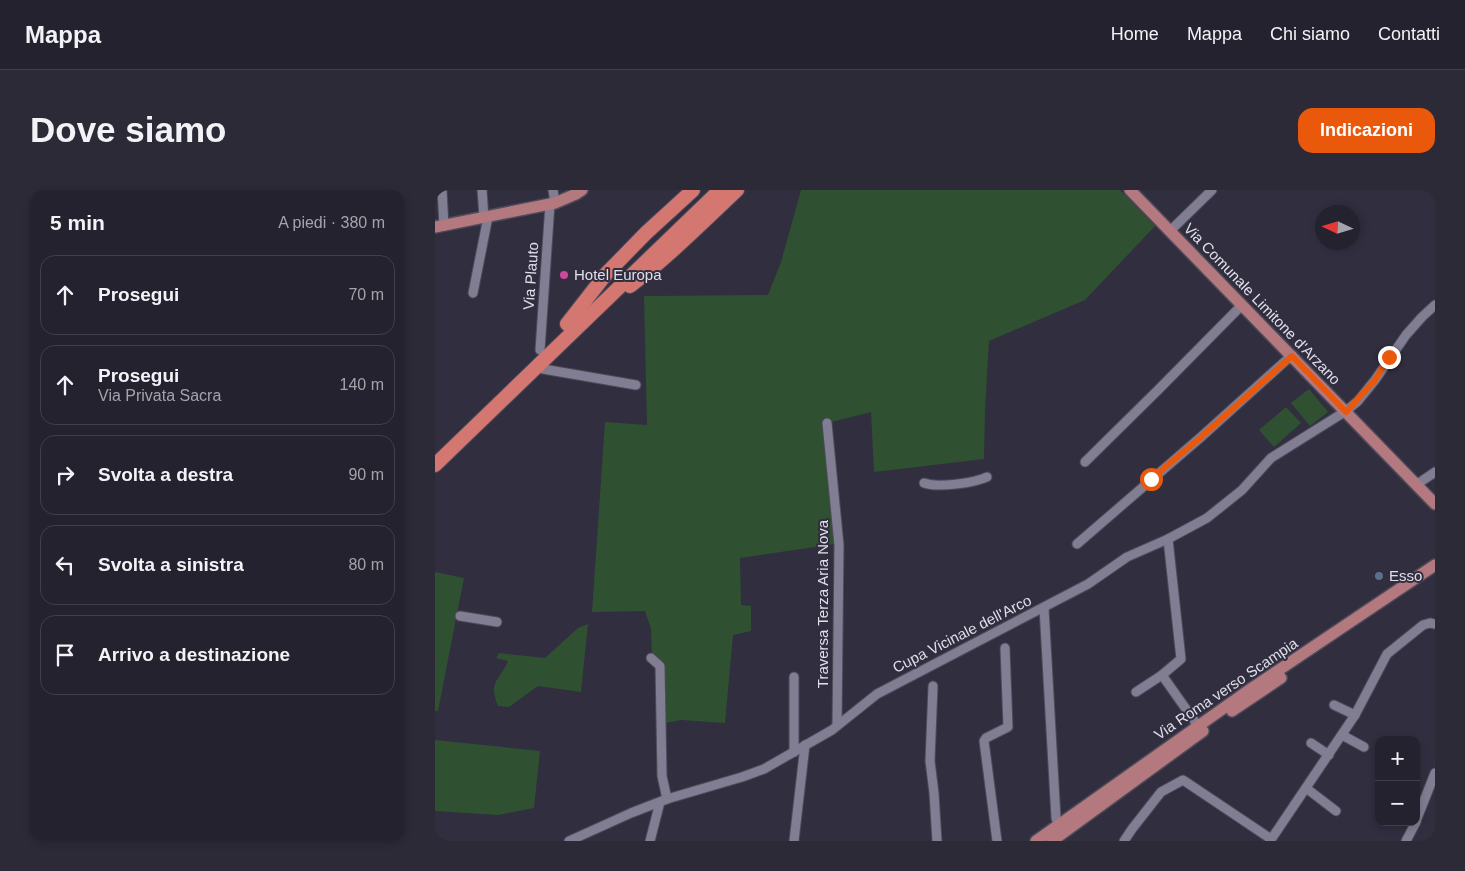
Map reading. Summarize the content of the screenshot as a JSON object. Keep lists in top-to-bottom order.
{
  "streets": {
    "main road": ["Via Comunale Limitone d'Arzano", "Via Roma verso Scampia"],
    "street": ["Via Plauto", "Traversa Terza Aria Nova", "Cupa Vicinale dell'Arco"]
  },
  "crossings": [
    ["Via Comunale Limitone d'Arzano", "Cupa Vicinale dell'Arco"],
    ["Traversa Terza Aria Nova", "Cupa Vicinale dell'Arco"]
  ],
  "places": ["Hotel Europa", "Esso"],
  "north": "left",
  "page": {
    "header": "Mappa",
    "nav": [
      "Home",
      "Mappa",
      "Chi siamo",
      "Contatti"
    ],
    "buttons": "Indicazioni",
    "title": "Dove siamo",
    "heading": ["5 min", "A piedi · 380 m"],
    "list": [
      ["Prosegui", "70 m"],
      ["Prosegui", "Via Privata Sacra", "140 m"],
      ["Svolta a destra", "90 m"],
      ["Svolta a sinistra", "80 m"],
      "Arrivo a destinazione"
    ],
    "map_buttons": ["+", "−"]
  }
}
